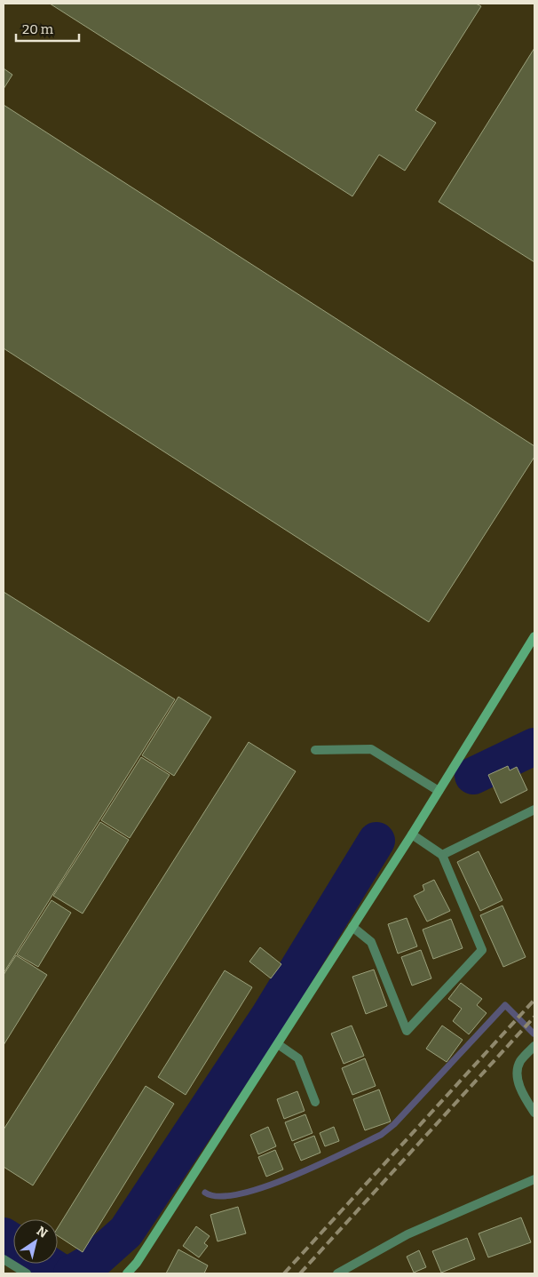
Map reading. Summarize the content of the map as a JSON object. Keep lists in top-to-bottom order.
{
  "scale_bar": "20 m",
  "north": "top right"
}
